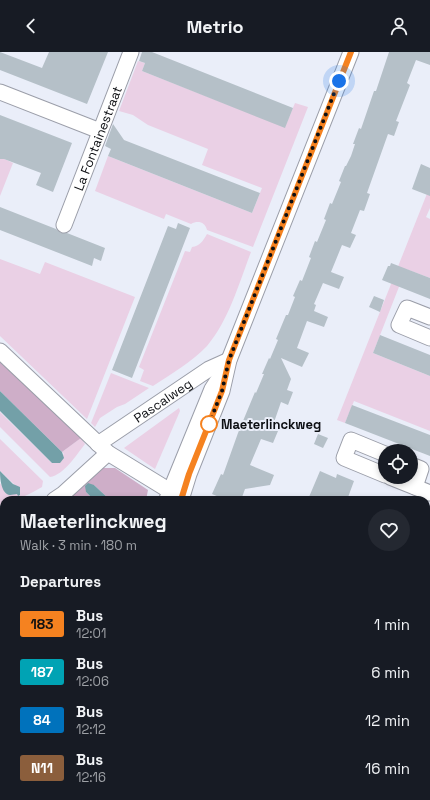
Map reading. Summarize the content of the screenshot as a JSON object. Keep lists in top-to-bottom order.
{
  "streets": {
    "street": ["La Fontainestraat", "Pascalweg"]
  },
  "places": ["Maeterlinckweg"],
  "lines": ["bus line 183"],
  "page": {
    "header": "Metrio",
    "heading": [
      ["Maeterlinckweg", "Walk · 3 min · 180 m"],
      "Departures"
    ],
    "list": [
      {
        "mark": "183",
        "name": "Bus",
        "note": "12:01",
        "value": "1 min"
      },
      {
        "mark": "187",
        "name": "Bus",
        "note": "12:06",
        "value": "6 min"
      },
      {
        "mark": "84",
        "name": "Bus",
        "note": "12:12",
        "value": "12 min"
      },
      {
        "mark": "N11",
        "name": "Bus",
        "note": "12:16",
        "value": "16 min"
      }
    ]
  }
}
